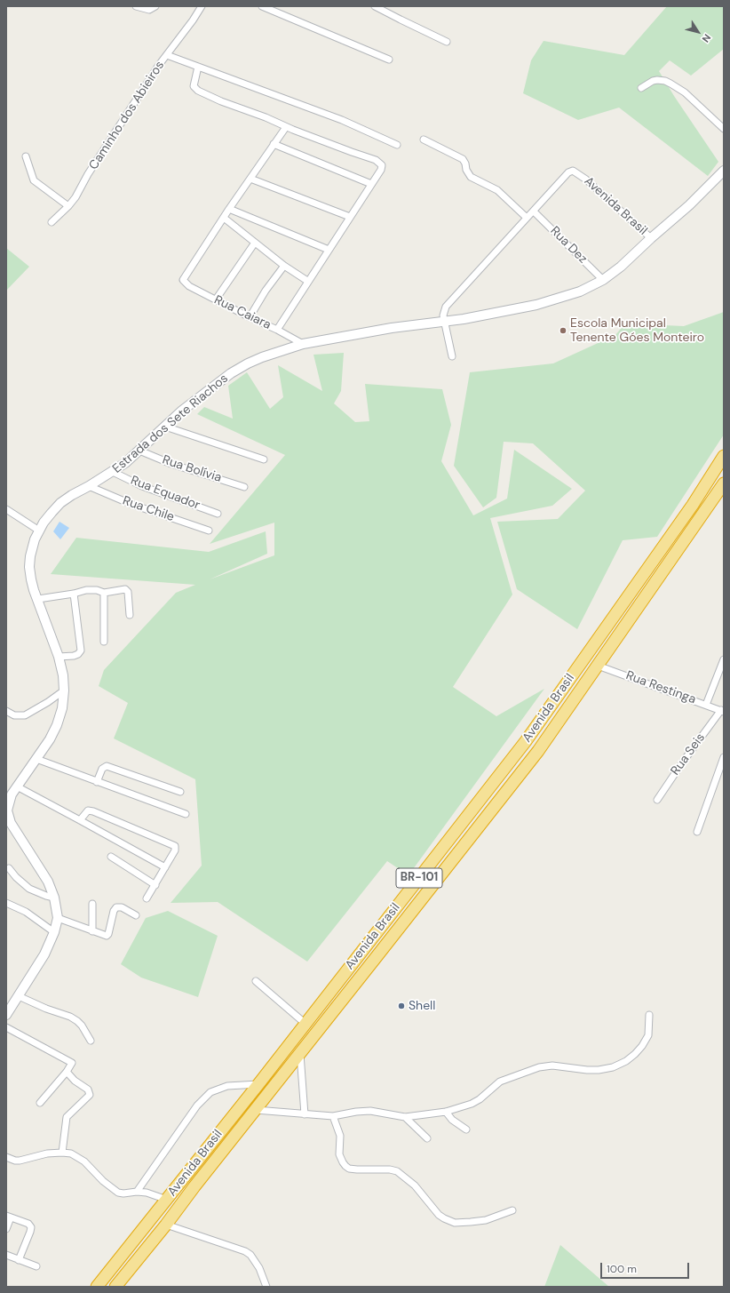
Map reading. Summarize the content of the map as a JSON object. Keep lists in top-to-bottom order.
{
  "streets": {
    "highway": ["Avenida Brasil", "BR-101"],
    "street": [
      "Caminho dos Abieiros",
      "Rua Dez",
      "Rua Caiara",
      "Estrada dos Sete Riachos",
      "Rua Bolívia",
      "Rua Equador",
      "Rua Chile",
      "Rua Restinga",
      "Rua Seis"
    ]
  },
  "crossings": [
    ["Avenida Brasil", "Rua Dez"],
    ["Avenida Brasil", "Estrada dos Sete Riachos"],
    ["Avenida Brasil", "Rua Restinga"],
    ["Rua Dez", "Estrada dos Sete Riachos"],
    ["Rua Caiara", "Estrada dos Sete Riachos"],
    ["Estrada dos Sete Riachos", "Rua Bolívia"],
    ["Estrada dos Sete Riachos", "Rua Equador"],
    ["Estrada dos Sete Riachos", "Rua Chile"],
    ["Rua Restinga", "Rua Seis"]
  ],
  "places": ["Escola Municipal Tenente Góes Monteiro", "Shell"],
  "scale_bar": "100 m",
  "north": "bottom right"
}
